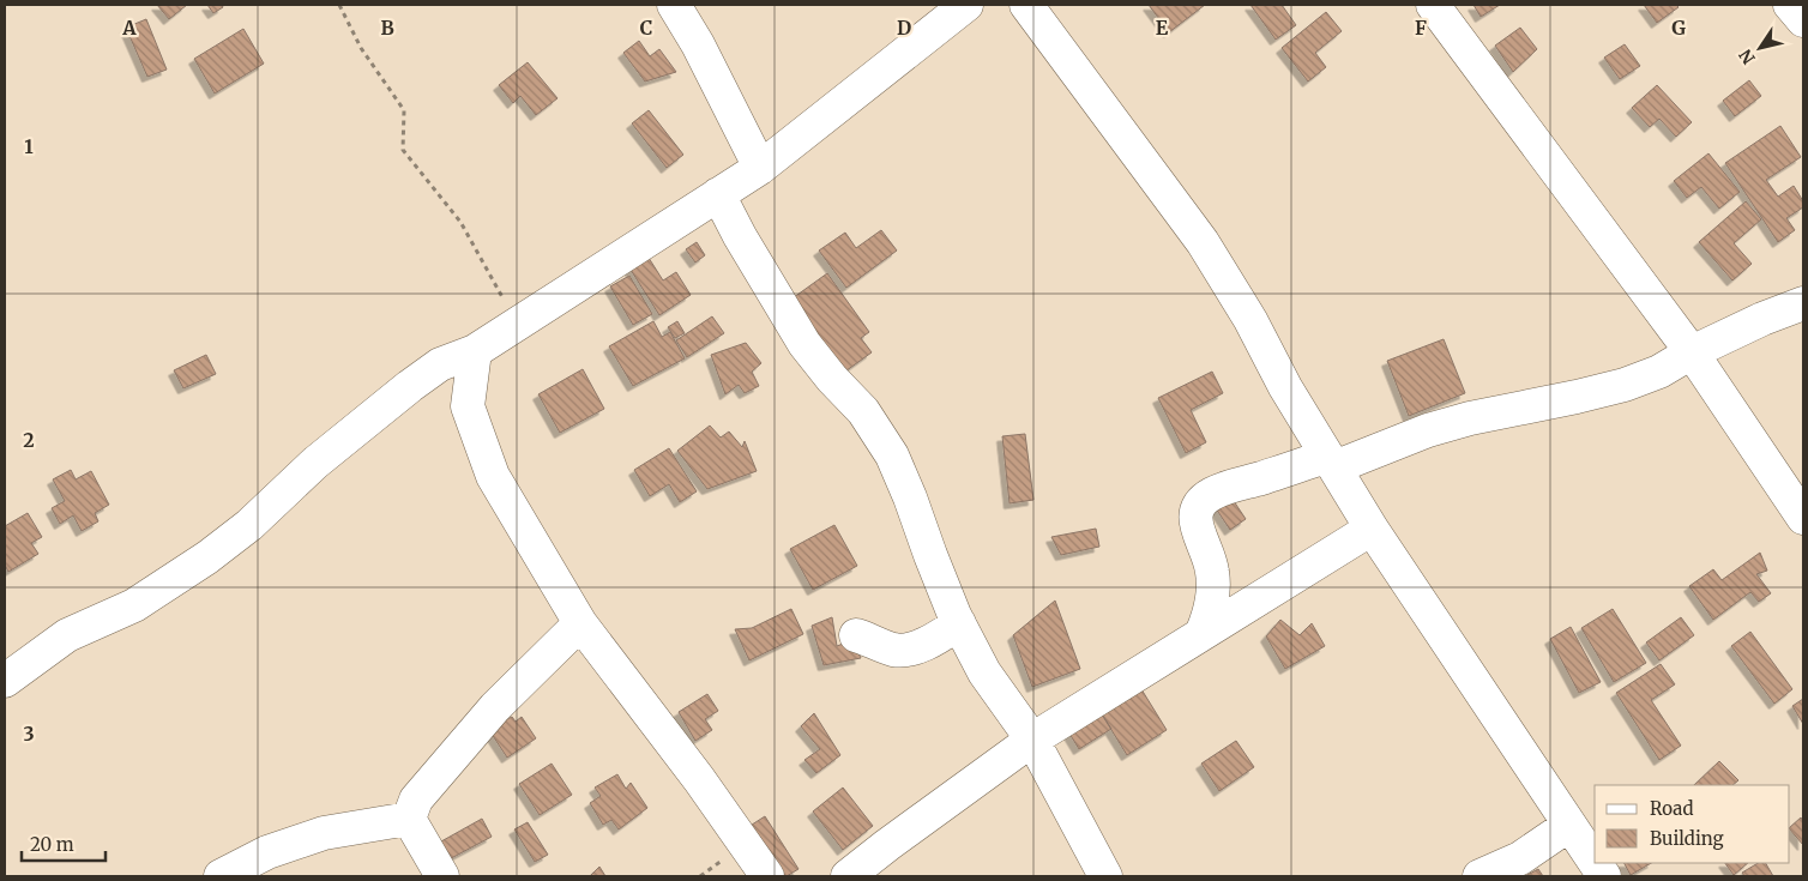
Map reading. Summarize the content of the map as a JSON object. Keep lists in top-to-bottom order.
{
  "legend": ["Road", "Building"],
  "scale_bar": "20 m",
  "north": "bottom left",
  "grid": {
    "columns": [
      "A",
      "B",
      "C",
      "D",
      "E",
      "F",
      "G"
    ],
    "rows": ["1", "2", "3"]
  }
}
